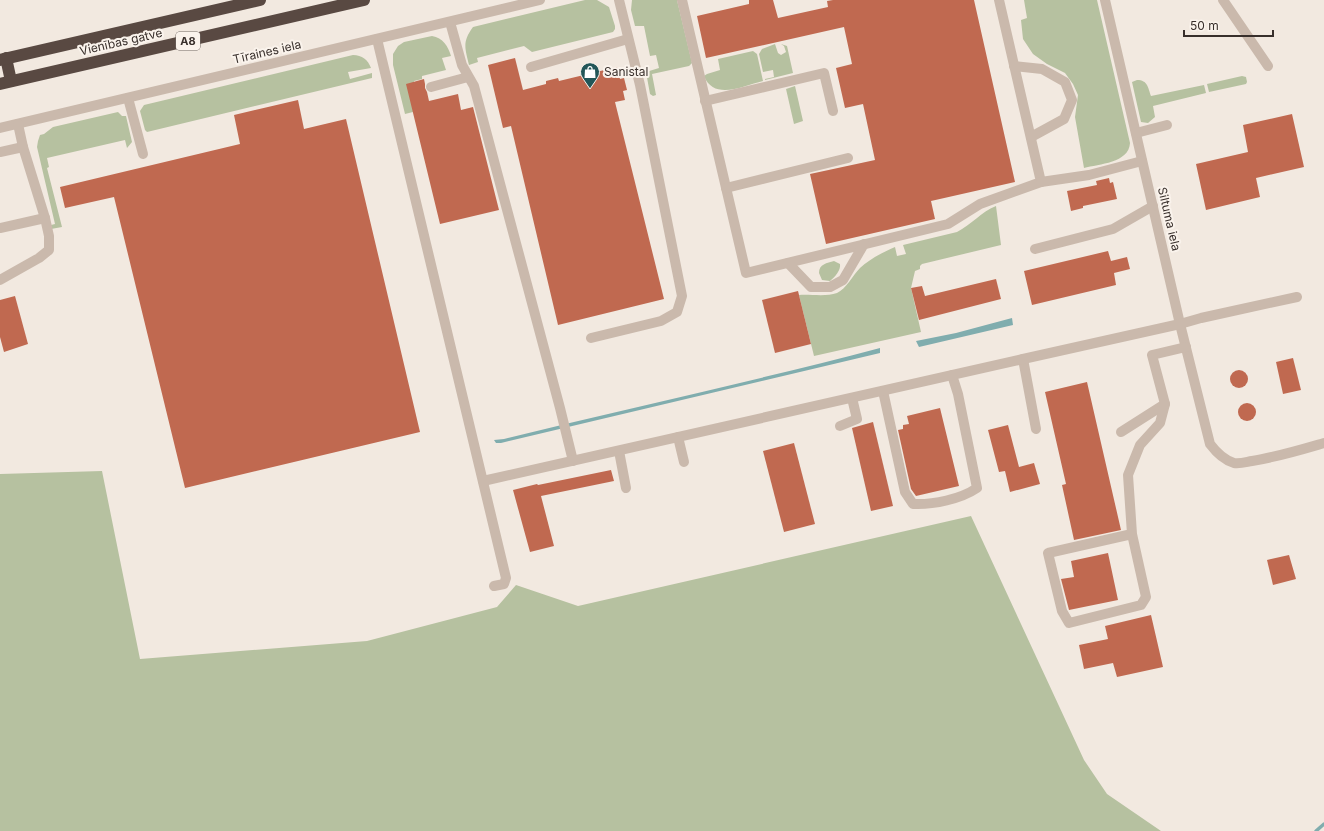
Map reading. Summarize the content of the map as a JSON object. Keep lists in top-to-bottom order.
{
  "streets": {
    "highway": ["A8", "Vienības gatve"],
    "street": ["Tīraines iela", "Siltuma iela"]
  },
  "places": {
    "shop": ["Sanistal"]
  },
  "scale_bar": "50 m"
}
